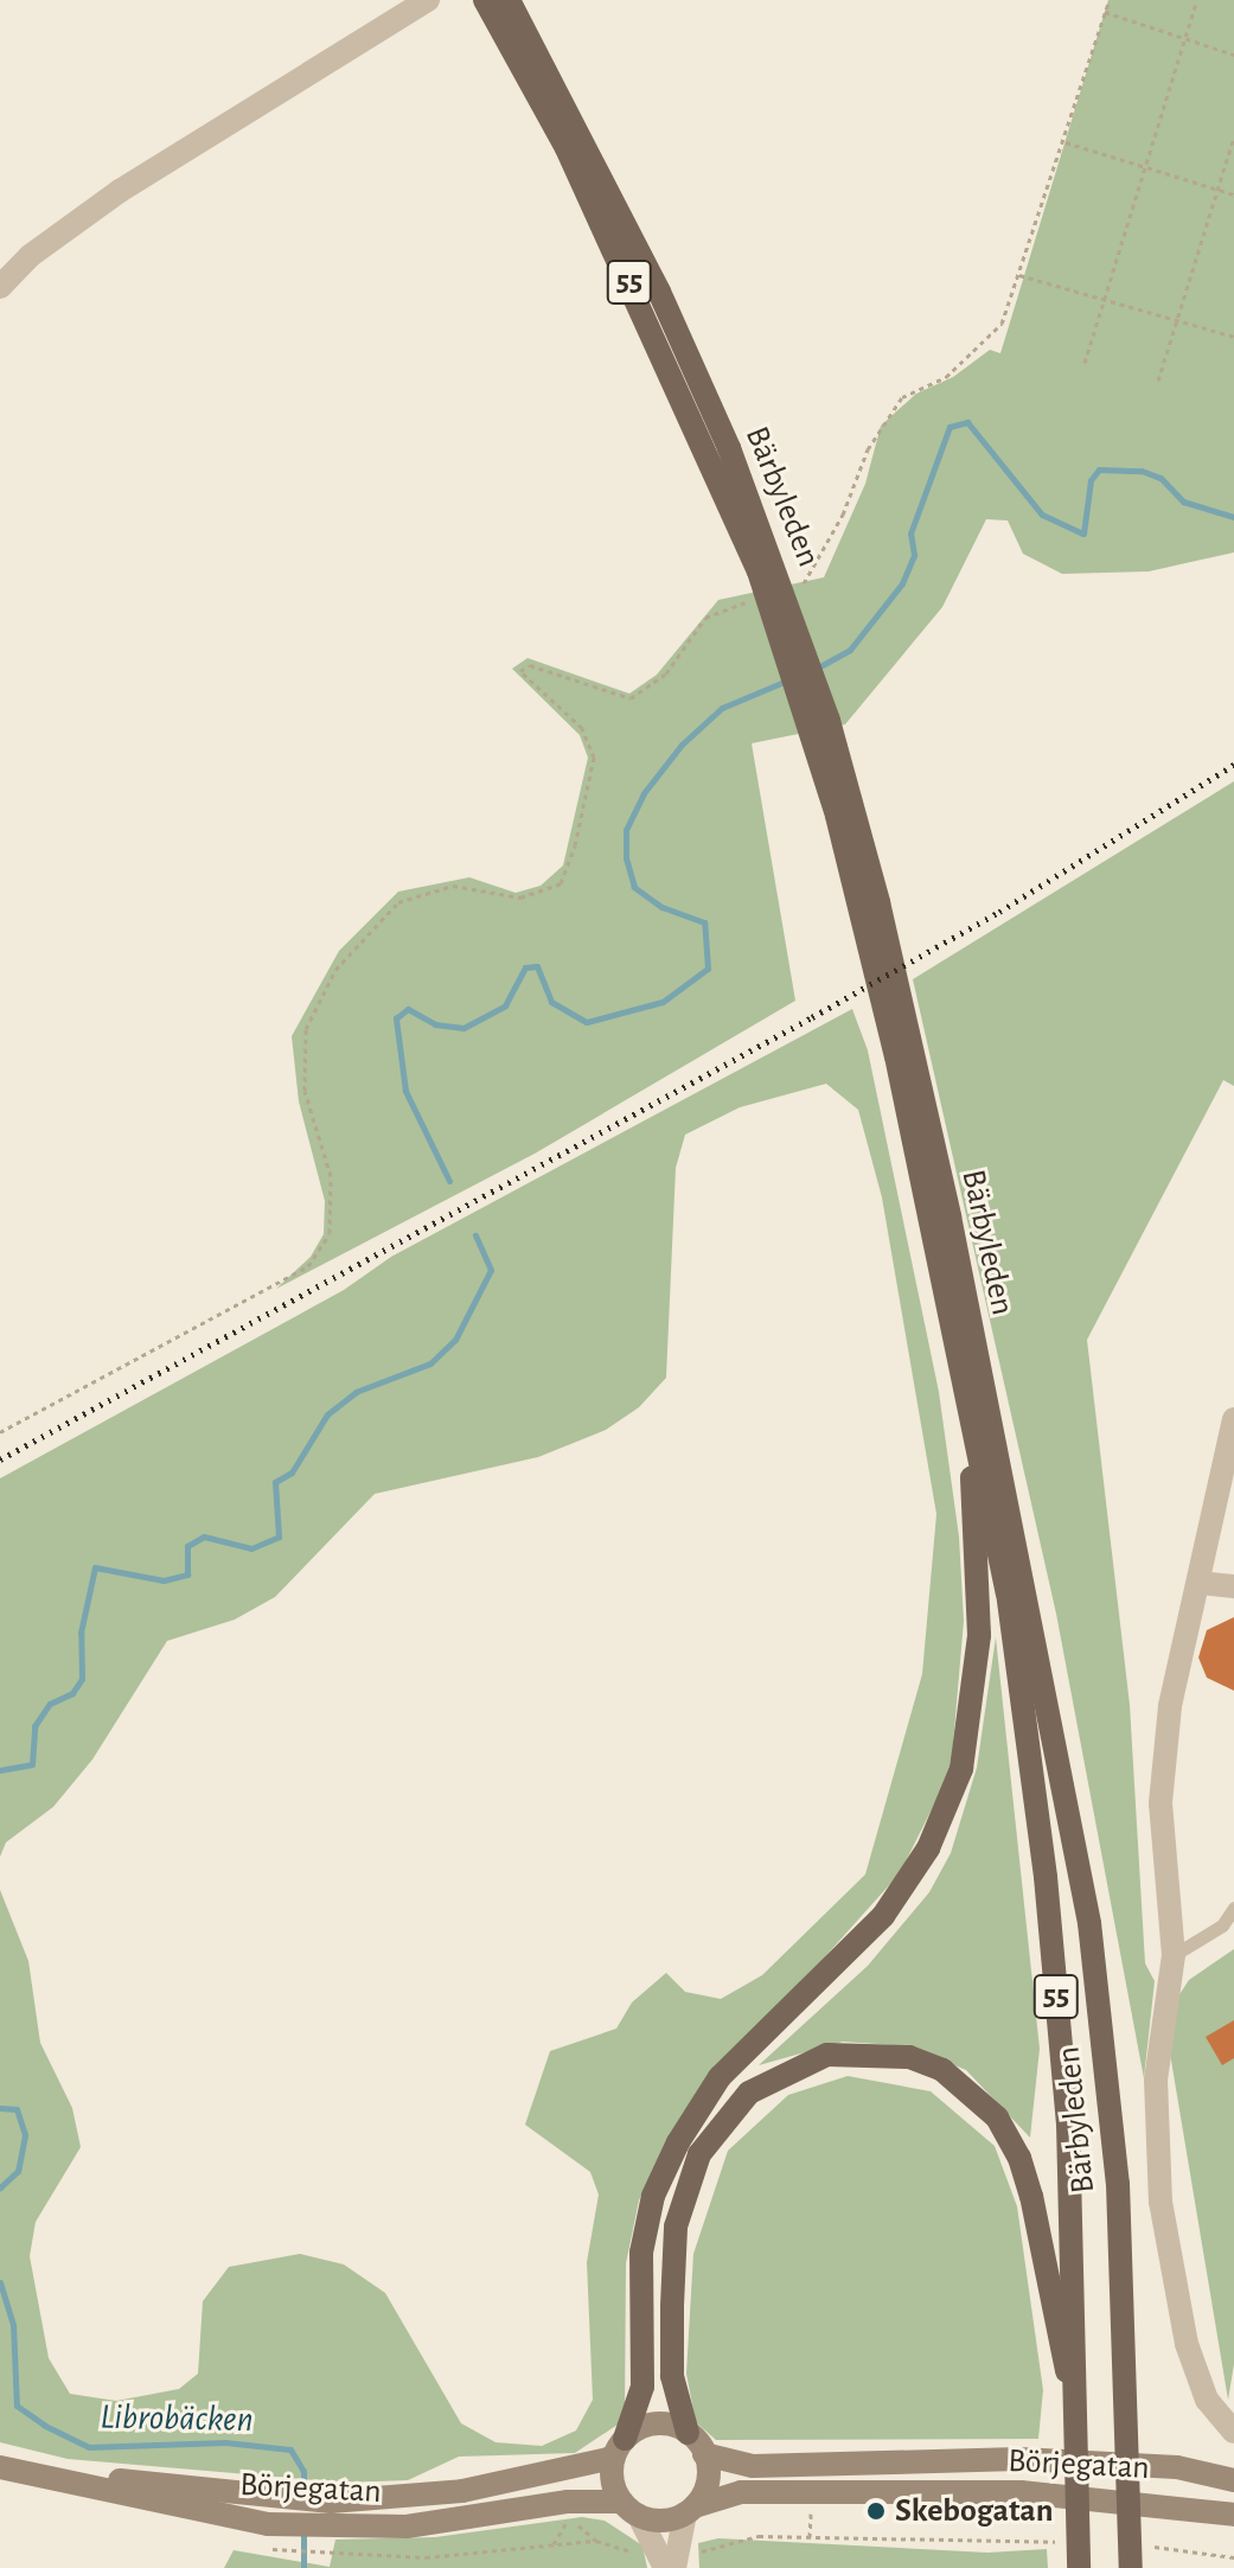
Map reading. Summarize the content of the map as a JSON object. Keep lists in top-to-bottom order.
{
  "streets": {
    "main road": ["55", "Bärbyleden", "Börjegatan"]
  },
  "water": ["Librobäcken"],
  "places": ["Skebogatan"]
}
